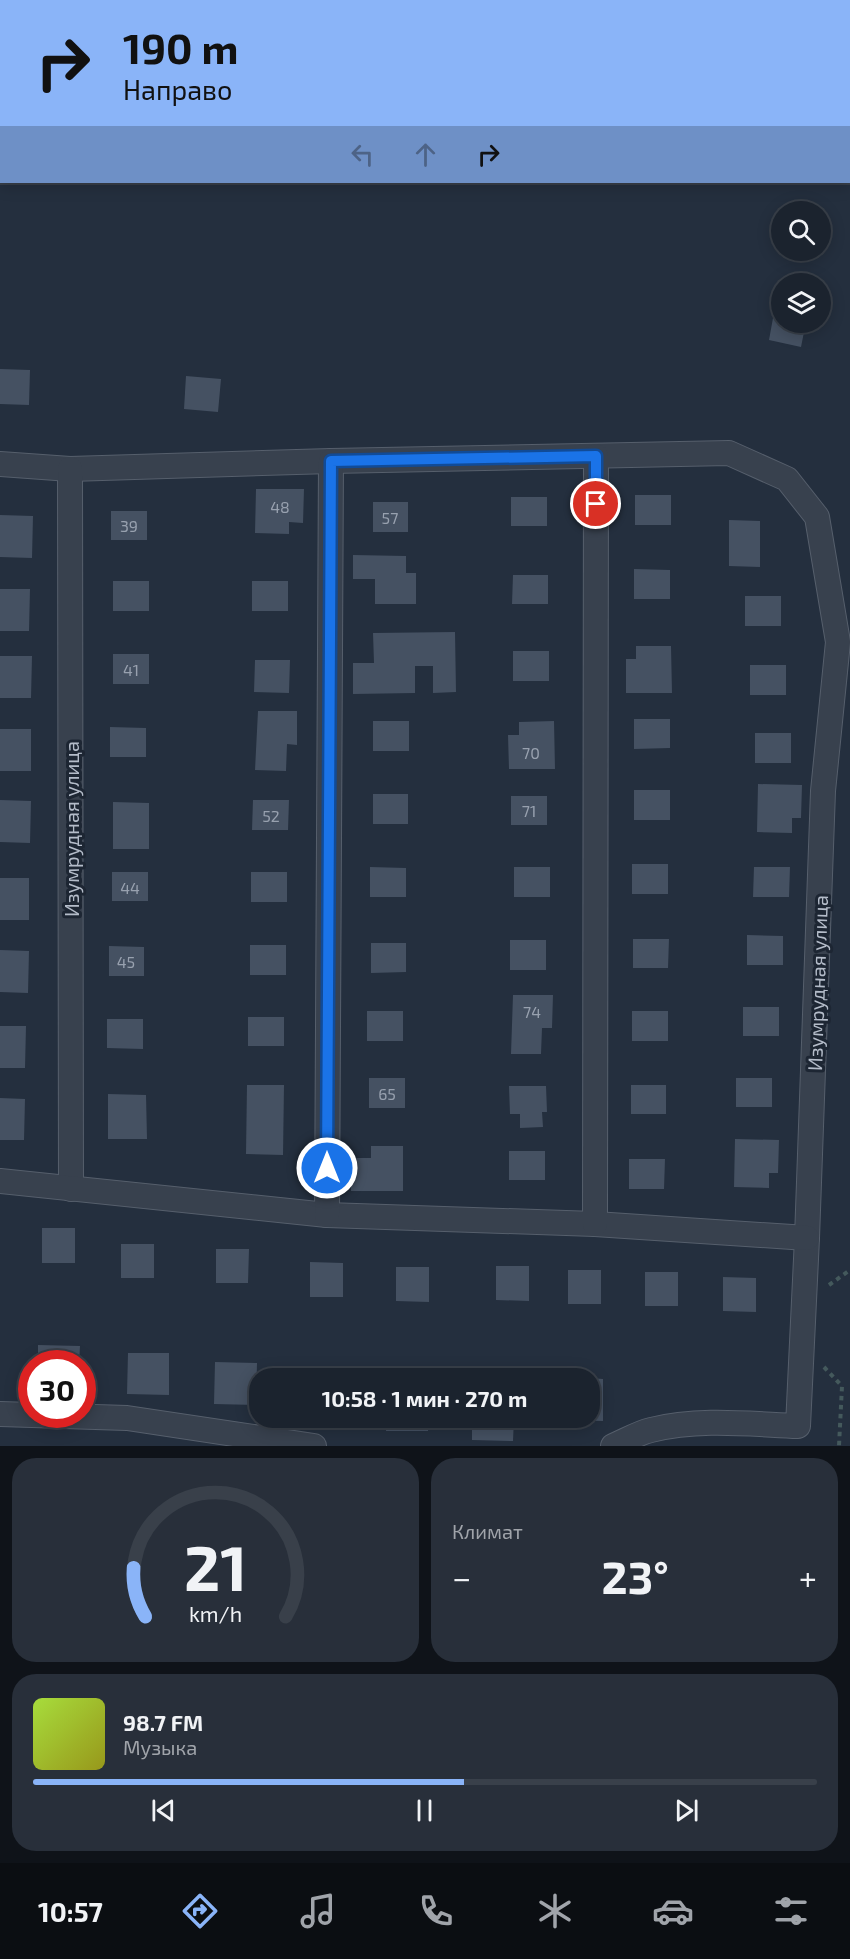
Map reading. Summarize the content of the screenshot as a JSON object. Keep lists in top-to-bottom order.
{
  "streets": {
    "street": ["Изумрудная улица"]
  },
  "house_numbers": [
    "48",
    "57",
    "39",
    "41",
    "70",
    "71",
    "52",
    "44",
    "45",
    "74",
    "65"
  ],
  "page": {
    "turn": ["190 m", "Направо"],
    "limit": "30",
    "trip": "10:58 · 1 мин · 270 m",
    "tile": "Климат",
    "heat": ["−", "23°", "+"],
    "song": ["98.7 FM", "Музыка"],
    "tabs": "10:57",
    "gauge": ["21", "km/h"]
  }
}
